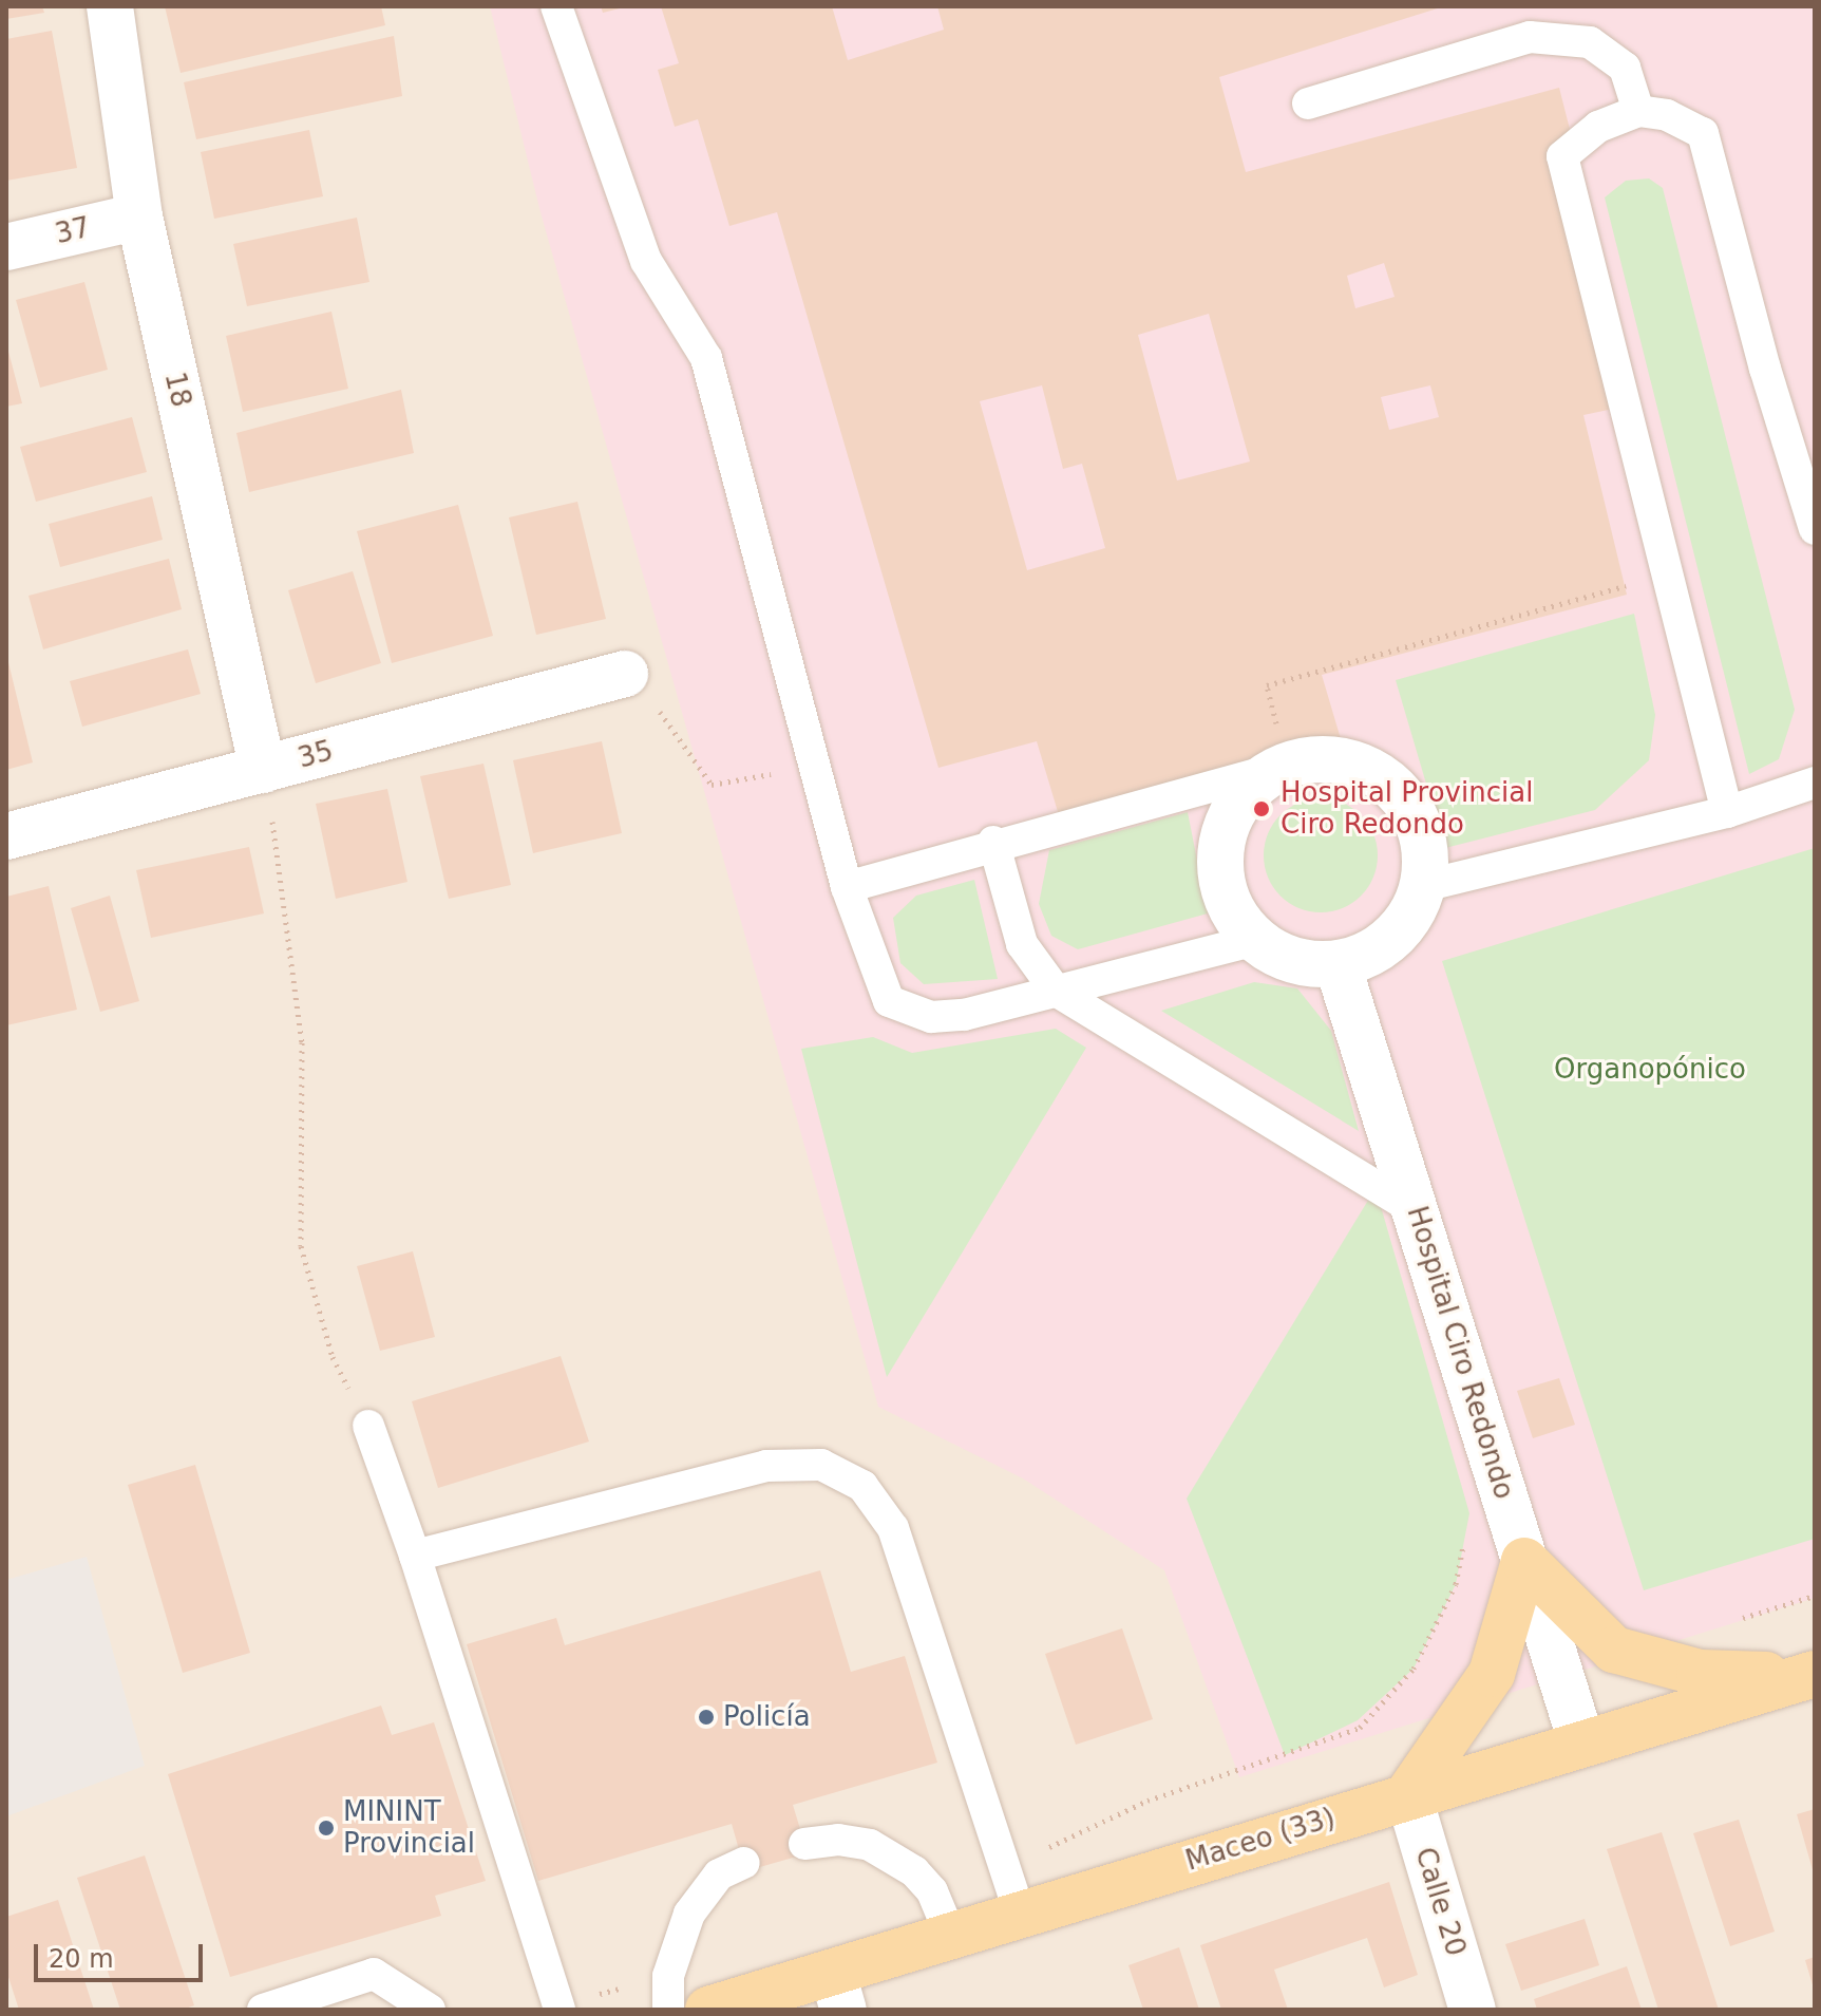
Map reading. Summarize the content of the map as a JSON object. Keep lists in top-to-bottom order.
{
  "streets": {
    "main road": ["Maceo (33)"],
    "street": [
      "37",
      "18",
      "35",
      "Hospital Ciro Redondo",
      "Calle 20"
    ]
  },
  "crossings": [
    ["37", "18"],
    ["18", "35"],
    ["Hospital Ciro Redondo", "Maceo (33)"],
    ["Maceo (33)", "Calle 20"]
  ],
  "parks": ["Organopónico"],
  "places": ["Hospital Provincial Ciro Redondo", "Policía", "MININT Provincial"],
  "scale_bar": "20 m"
}
